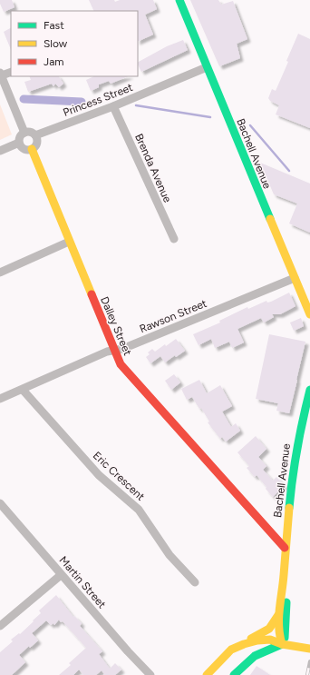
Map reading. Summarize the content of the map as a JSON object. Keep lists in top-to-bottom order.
{
  "streets": {
    "main road": ["Bachell Avenue", "Dalley Street"],
    "street": [
      "Princess Street",
      "Brenda Avenue",
      "Rawson Street",
      "Eric Crescent",
      "Martin Street"
    ]
  },
  "crossings": [
    ["Princess Street", "Bachell Avenue"],
    ["Princess Street", "Brenda Avenue"],
    ["Princess Street", "Dalley Street"],
    ["Bachell Avenue", "Rawson Street"],
    ["Bachell Avenue", "Dalley Street"],
    ["Rawson Street", "Dalley Street"],
    ["Rawson Street", "Eric Crescent"]
  ],
  "legend": ["Fast", "Slow", "Jam"]
}
